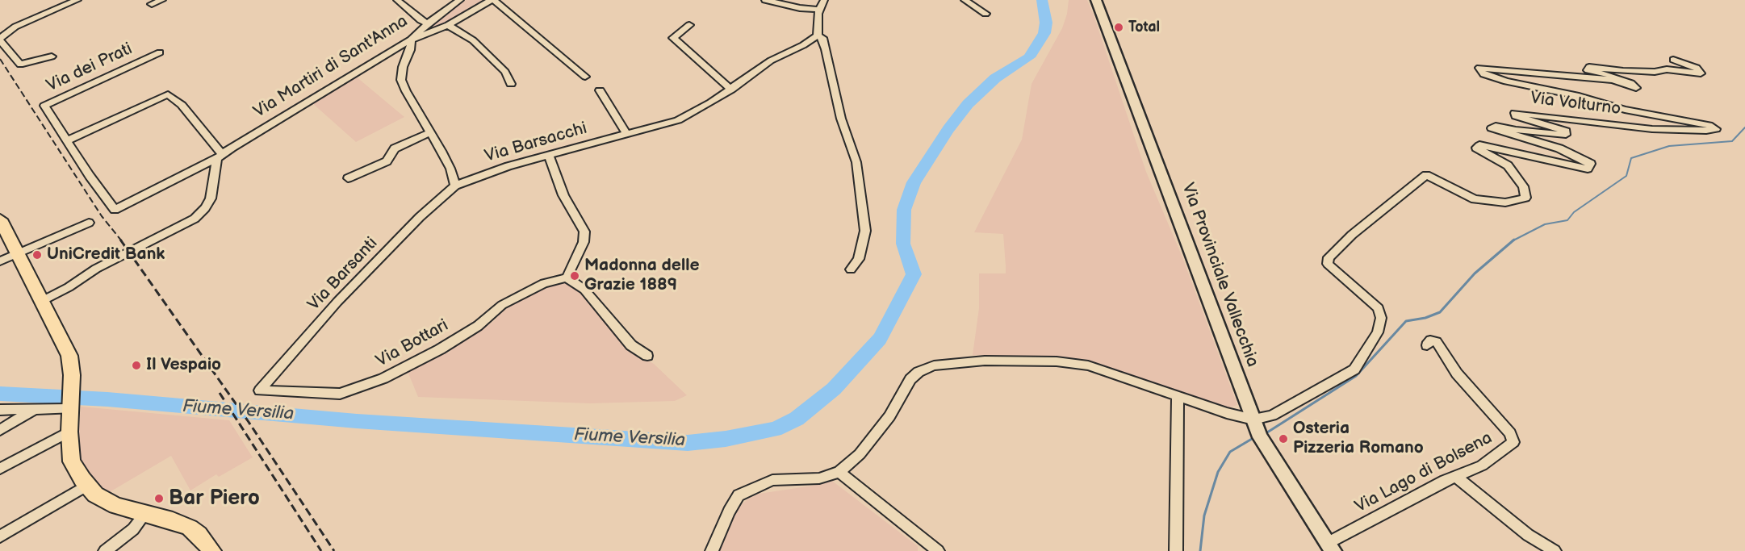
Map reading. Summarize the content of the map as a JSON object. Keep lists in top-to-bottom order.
{
  "streets": {
    "main road": ["Via Provinciale Vallecchia"],
    "street": [
      "Via Martiri di Sant'Anna",
      "Via dei Prati",
      "Via Volturno",
      "Via Barsacchi",
      "Via Barsanti",
      "Via Bottari",
      "Via Lago di Bolsena"
    ]
  },
  "crossings": [
    ["Via Martiri di Sant'Anna", "Via dei Prati"],
    ["Via Volturno", "Via Provinciale Vallecchia"],
    ["Via Barsacchi", "Via Barsanti"],
    ["Via Barsanti", "Via Bottari"],
    ["Via Provinciale Vallecchia", "Via Lago di Bolsena"]
  ],
  "water": ["Fiume Versilia"],
  "places": [
    "Total",
    "UniCredit Bank",
    "Madonna delle Grazie 1889",
    "Il Vespaio",
    "Osteria Pizzeria Romano",
    "Bar Piero"
  ]
}
